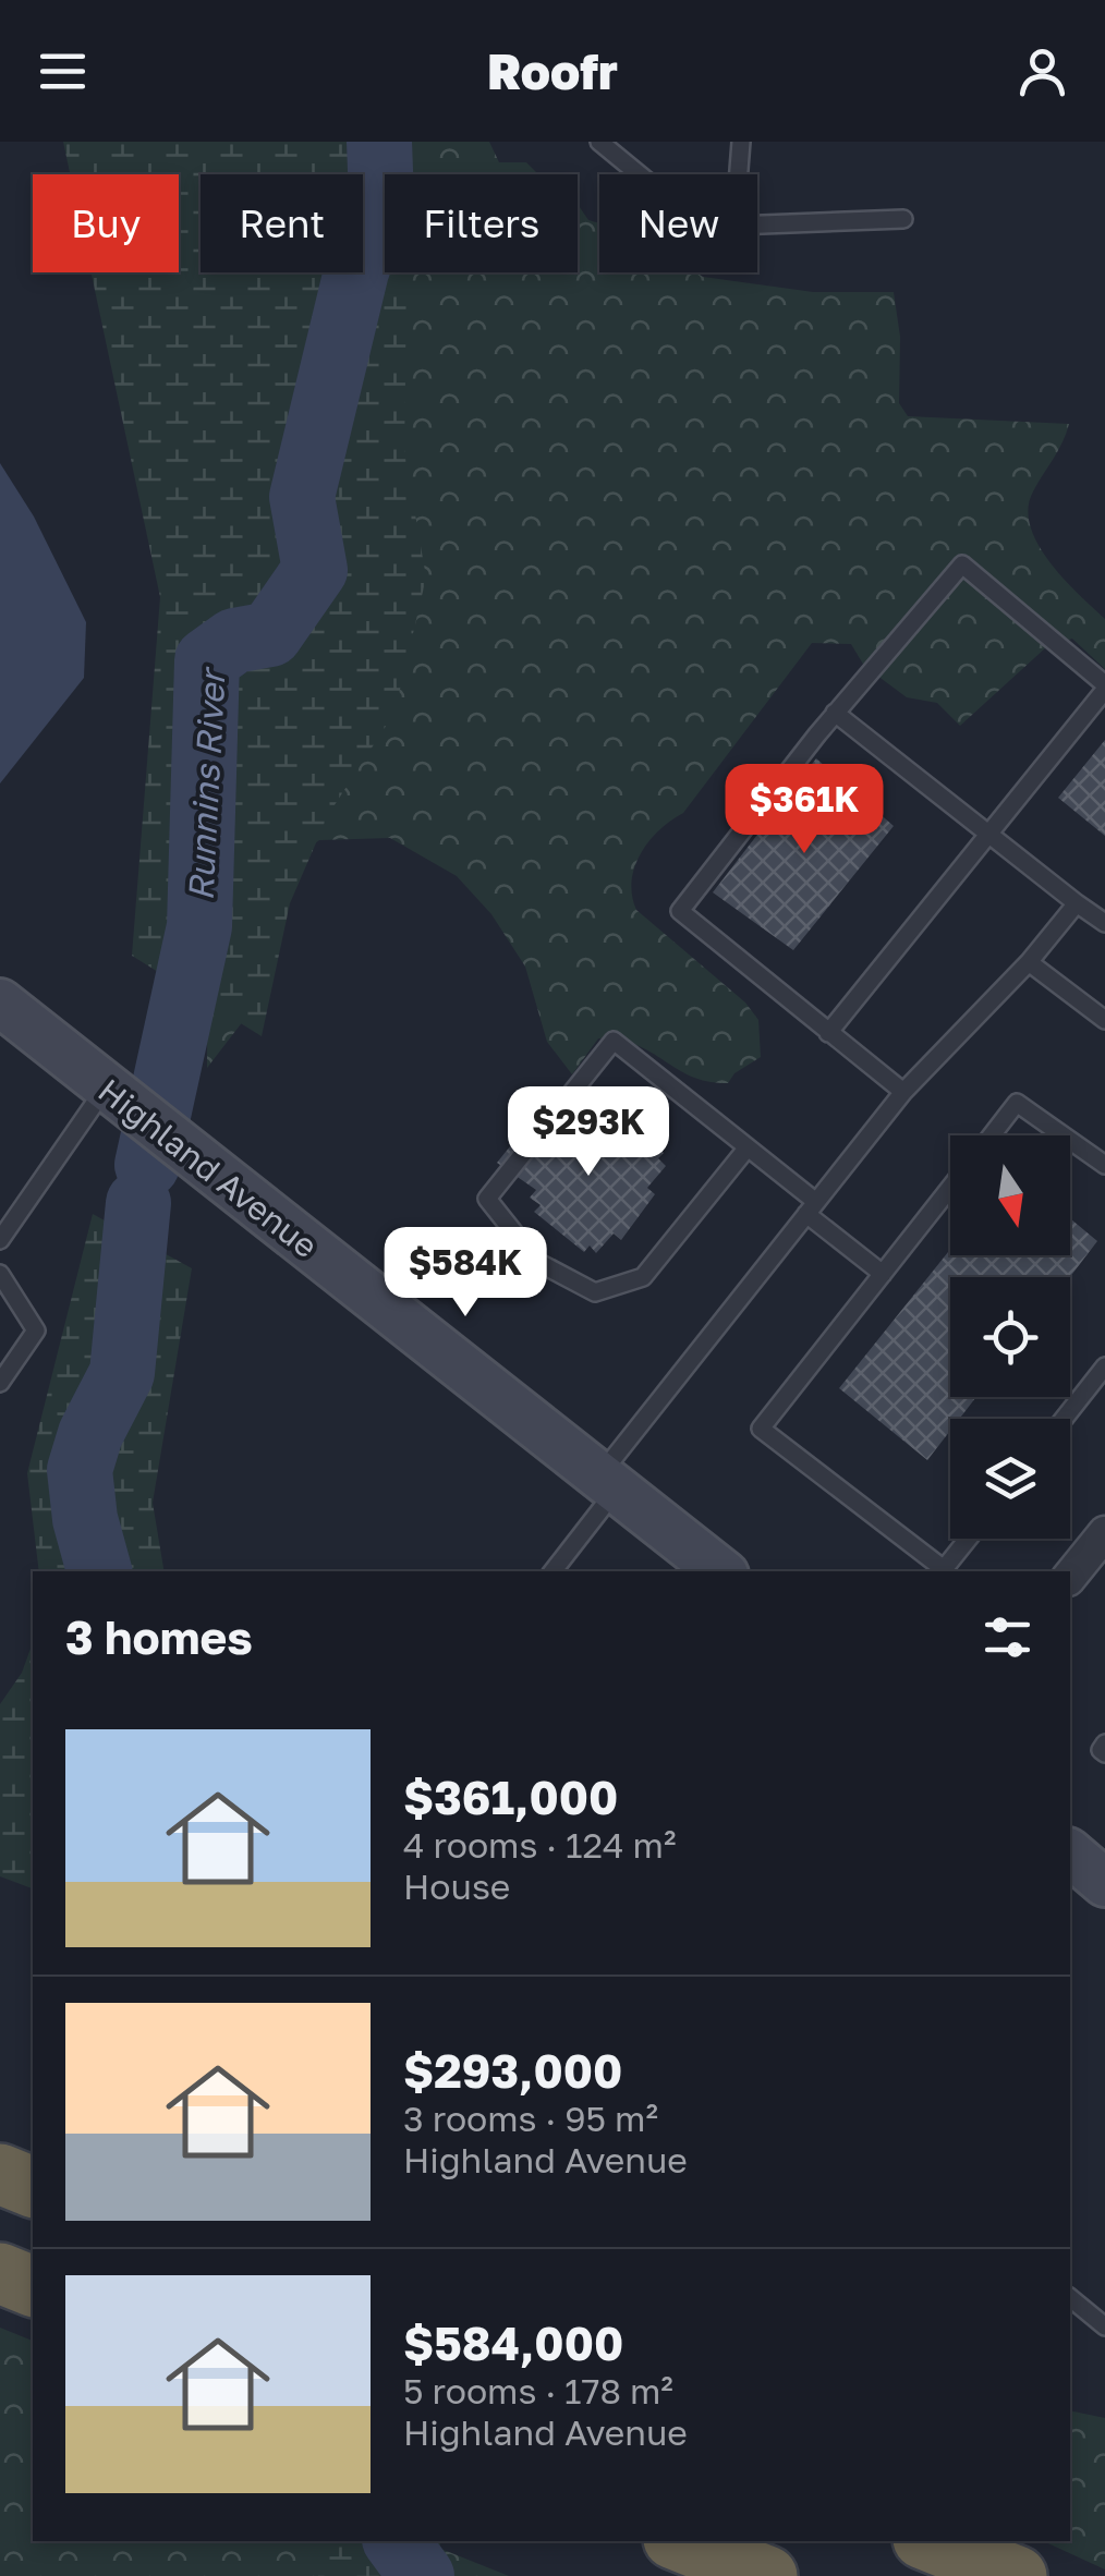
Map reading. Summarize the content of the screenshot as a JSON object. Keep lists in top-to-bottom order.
{
  "streets": {
    "main road": ["Highland Avenue"]
  },
  "water": ["Runnins River"],
  "north": "bottom",
  "page": {
    "header": "Roofr",
    "chip": [
      "Buy",
      "Rent",
      "Filters",
      "New"
    ],
    "price": ["$361K", "$293K", "$584K"],
    "heading": "3 homes",
    "list": [
      {
        "name": "$361,000",
        "note": "4 rooms · 124 m² · House"
      },
      {
        "name": "$293,000",
        "note": "3 rooms · 95 m² · Highland Avenue"
      },
      {
        "name": "$584,000",
        "note": "5 rooms · 178 m² · Highland Avenue"
      }
    ]
  }
}
